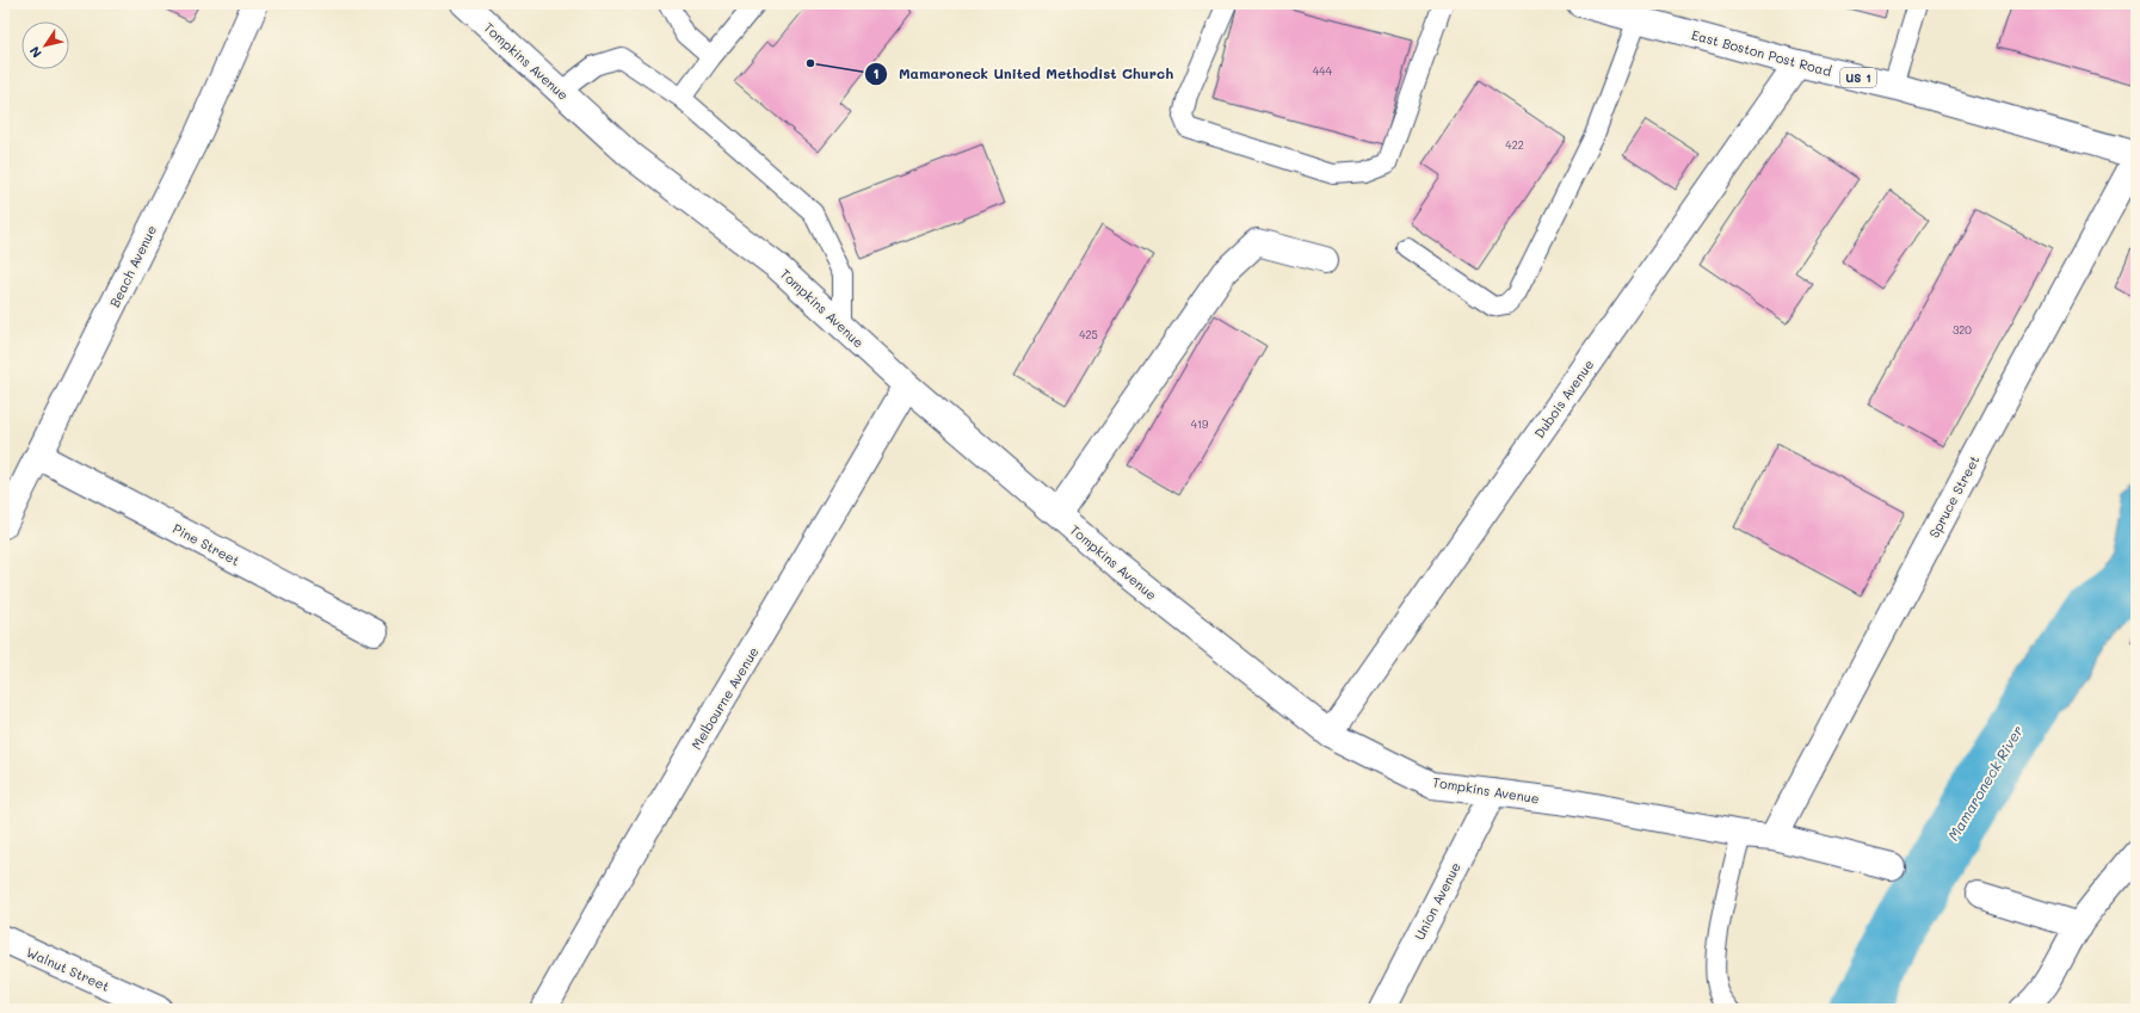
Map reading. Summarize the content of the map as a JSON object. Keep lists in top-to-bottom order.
{
  "streets": {
    "street": [
      "East Boston Post Road",
      "Tompkins Avenue",
      "US 1",
      "Beach Avenue",
      "Dubois Avenue",
      "Spruce Street",
      "Pine Street",
      "Melbourne Avenue",
      "Union Avenue",
      "Walnut Street"
    ]
  },
  "crossings": [
    ["East Boston Post Road", "Dubois Avenue"],
    ["East Boston Post Road", "Spruce Street"],
    ["Tompkins Avenue", "Dubois Avenue"],
    ["Tompkins Avenue", "Spruce Street"],
    ["Tompkins Avenue", "Melbourne Avenue"],
    ["Tompkins Avenue", "Union Avenue"],
    ["Beach Avenue", "Pine Street"]
  ],
  "water": ["Mamaroneck River"],
  "places": ["Mamaroneck United Methodist Church"],
  "house_numbers": [
    "444",
    "422",
    "320",
    "425",
    "419"
  ],
  "north": "bottom left"
}
